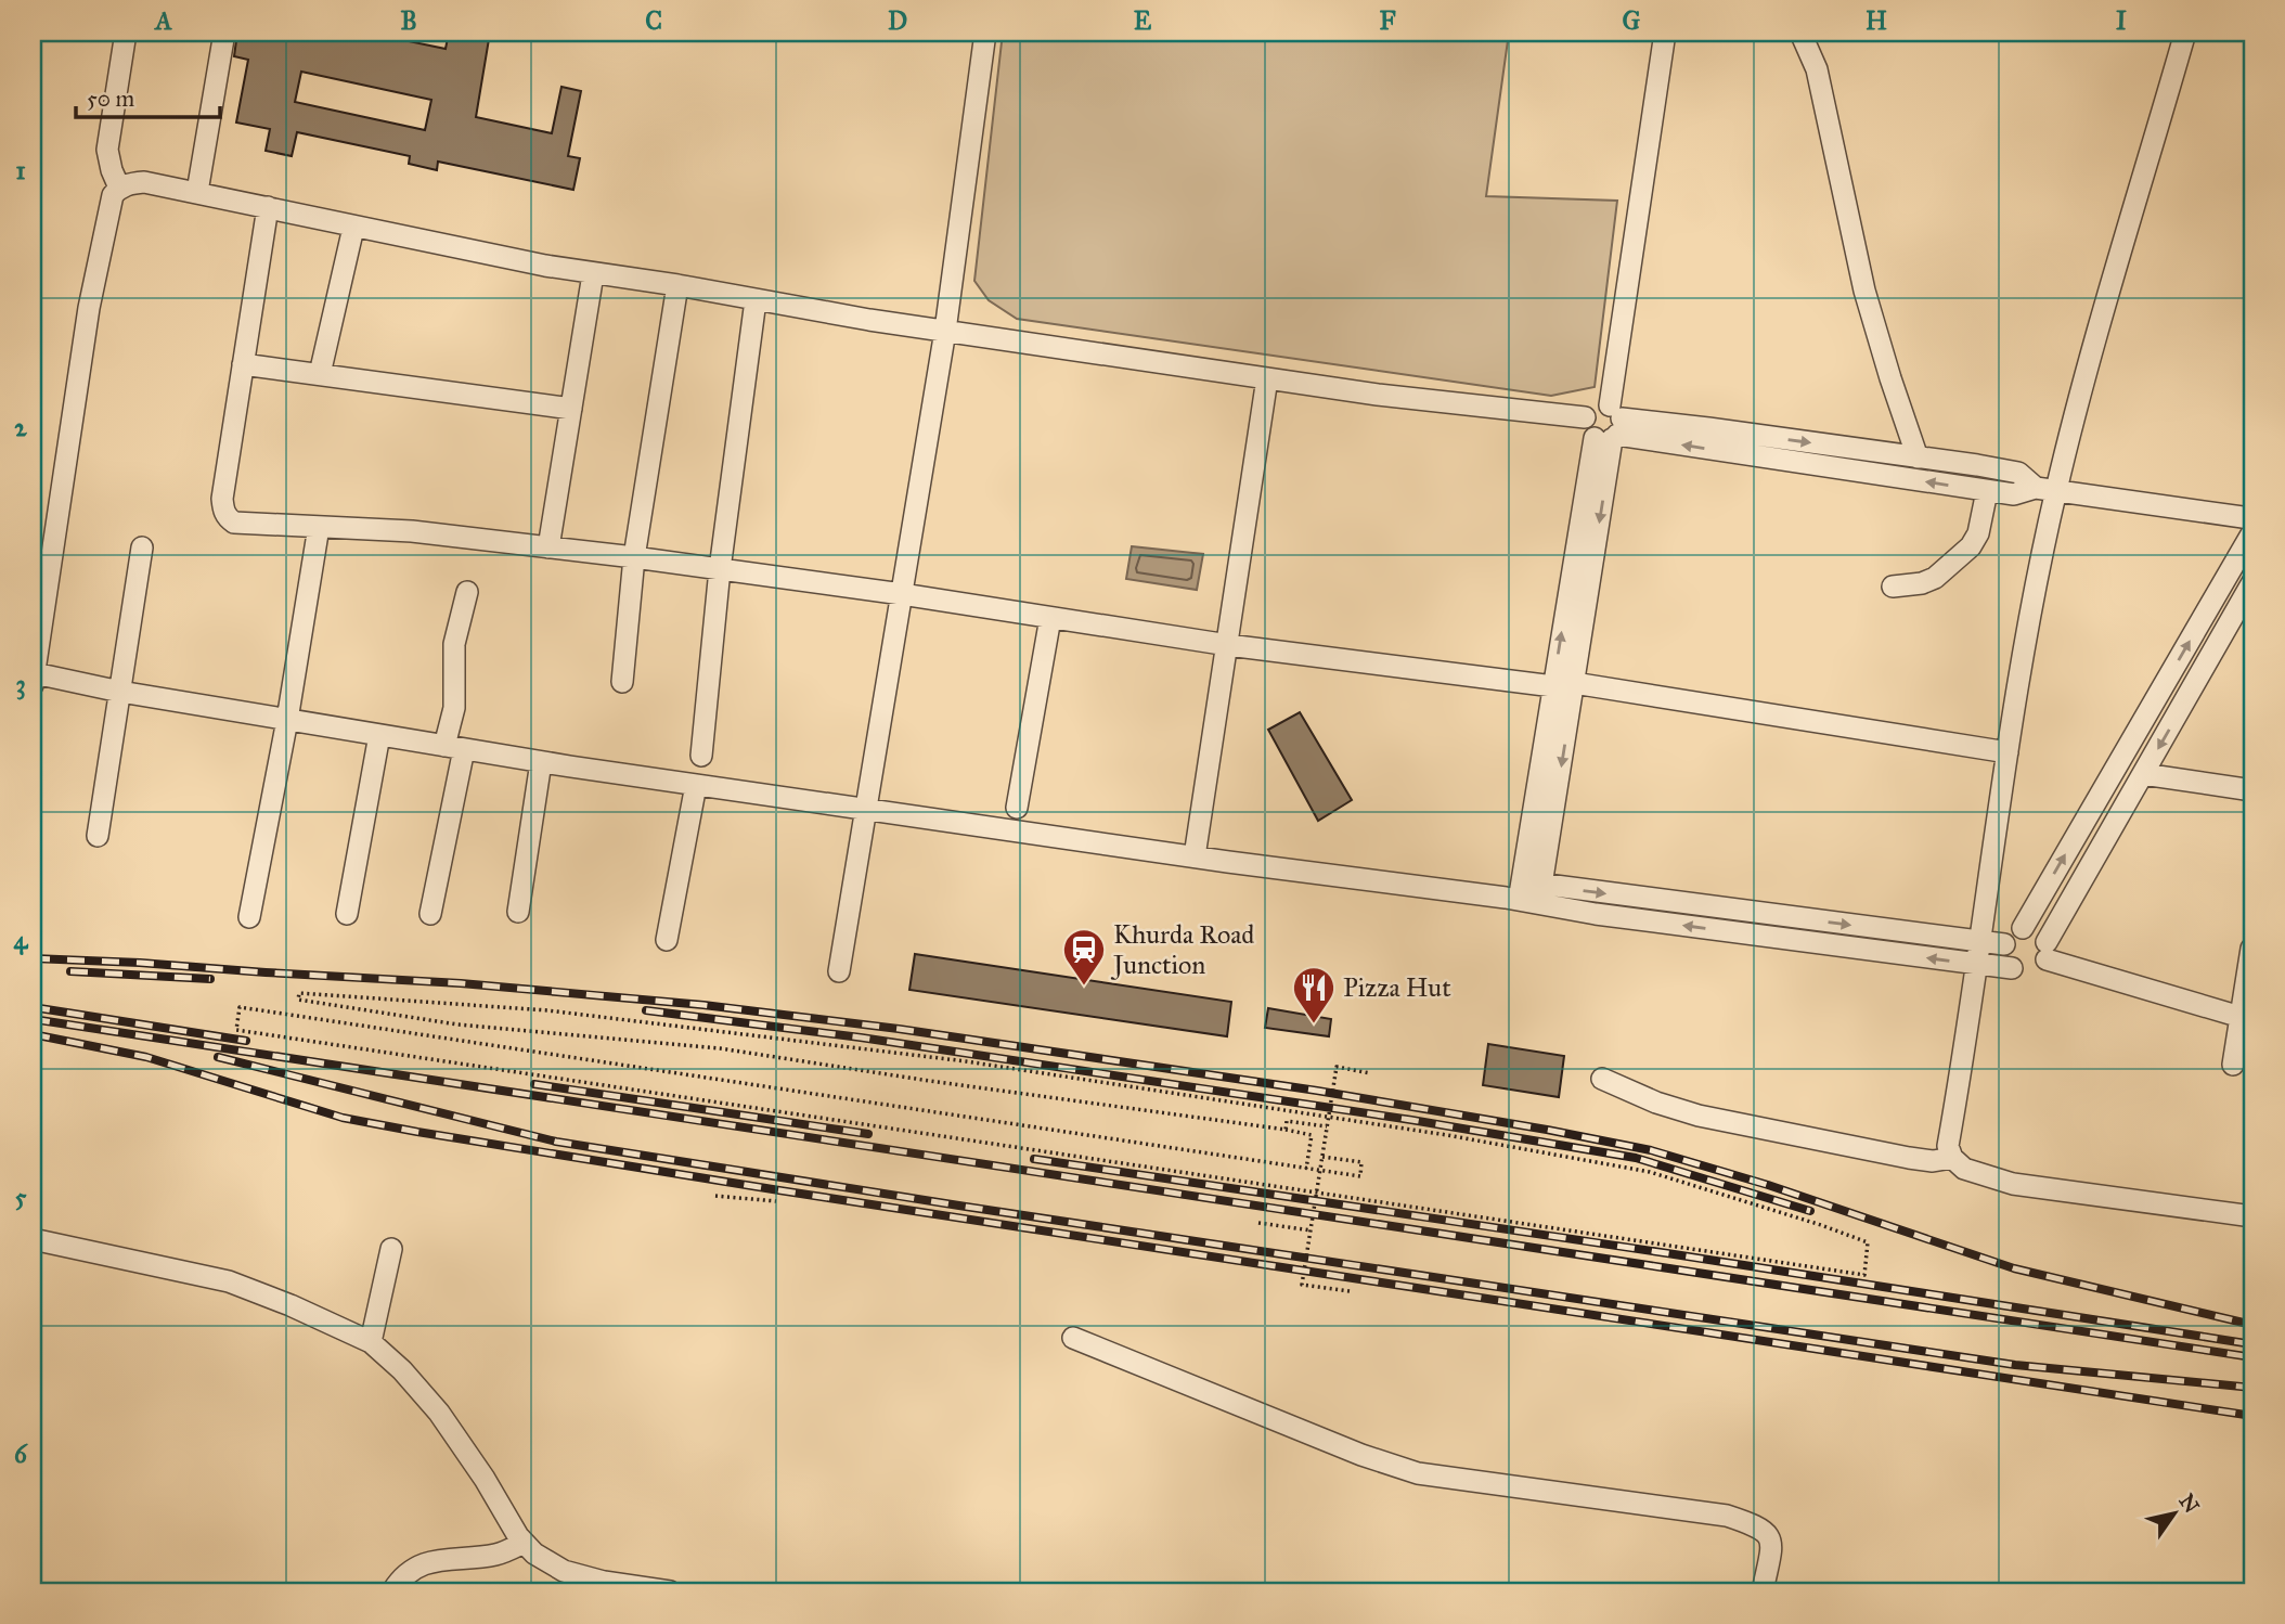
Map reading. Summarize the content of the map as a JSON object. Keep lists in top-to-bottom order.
{
  "places": {
    "station": ["Khurda Road Junction"],
    "restaurant": ["Pizza Hut"]
  },
  "scale_bar": "50 m",
  "north": "top right",
  "grid": {
    "columns": [
      "A",
      "B",
      "C",
      "D",
      "E",
      "F",
      "G",
      "H",
      "I"
    ],
    "rows": [
      "1",
      "2",
      "3",
      "4",
      "5",
      "6"
    ]
  }
}
